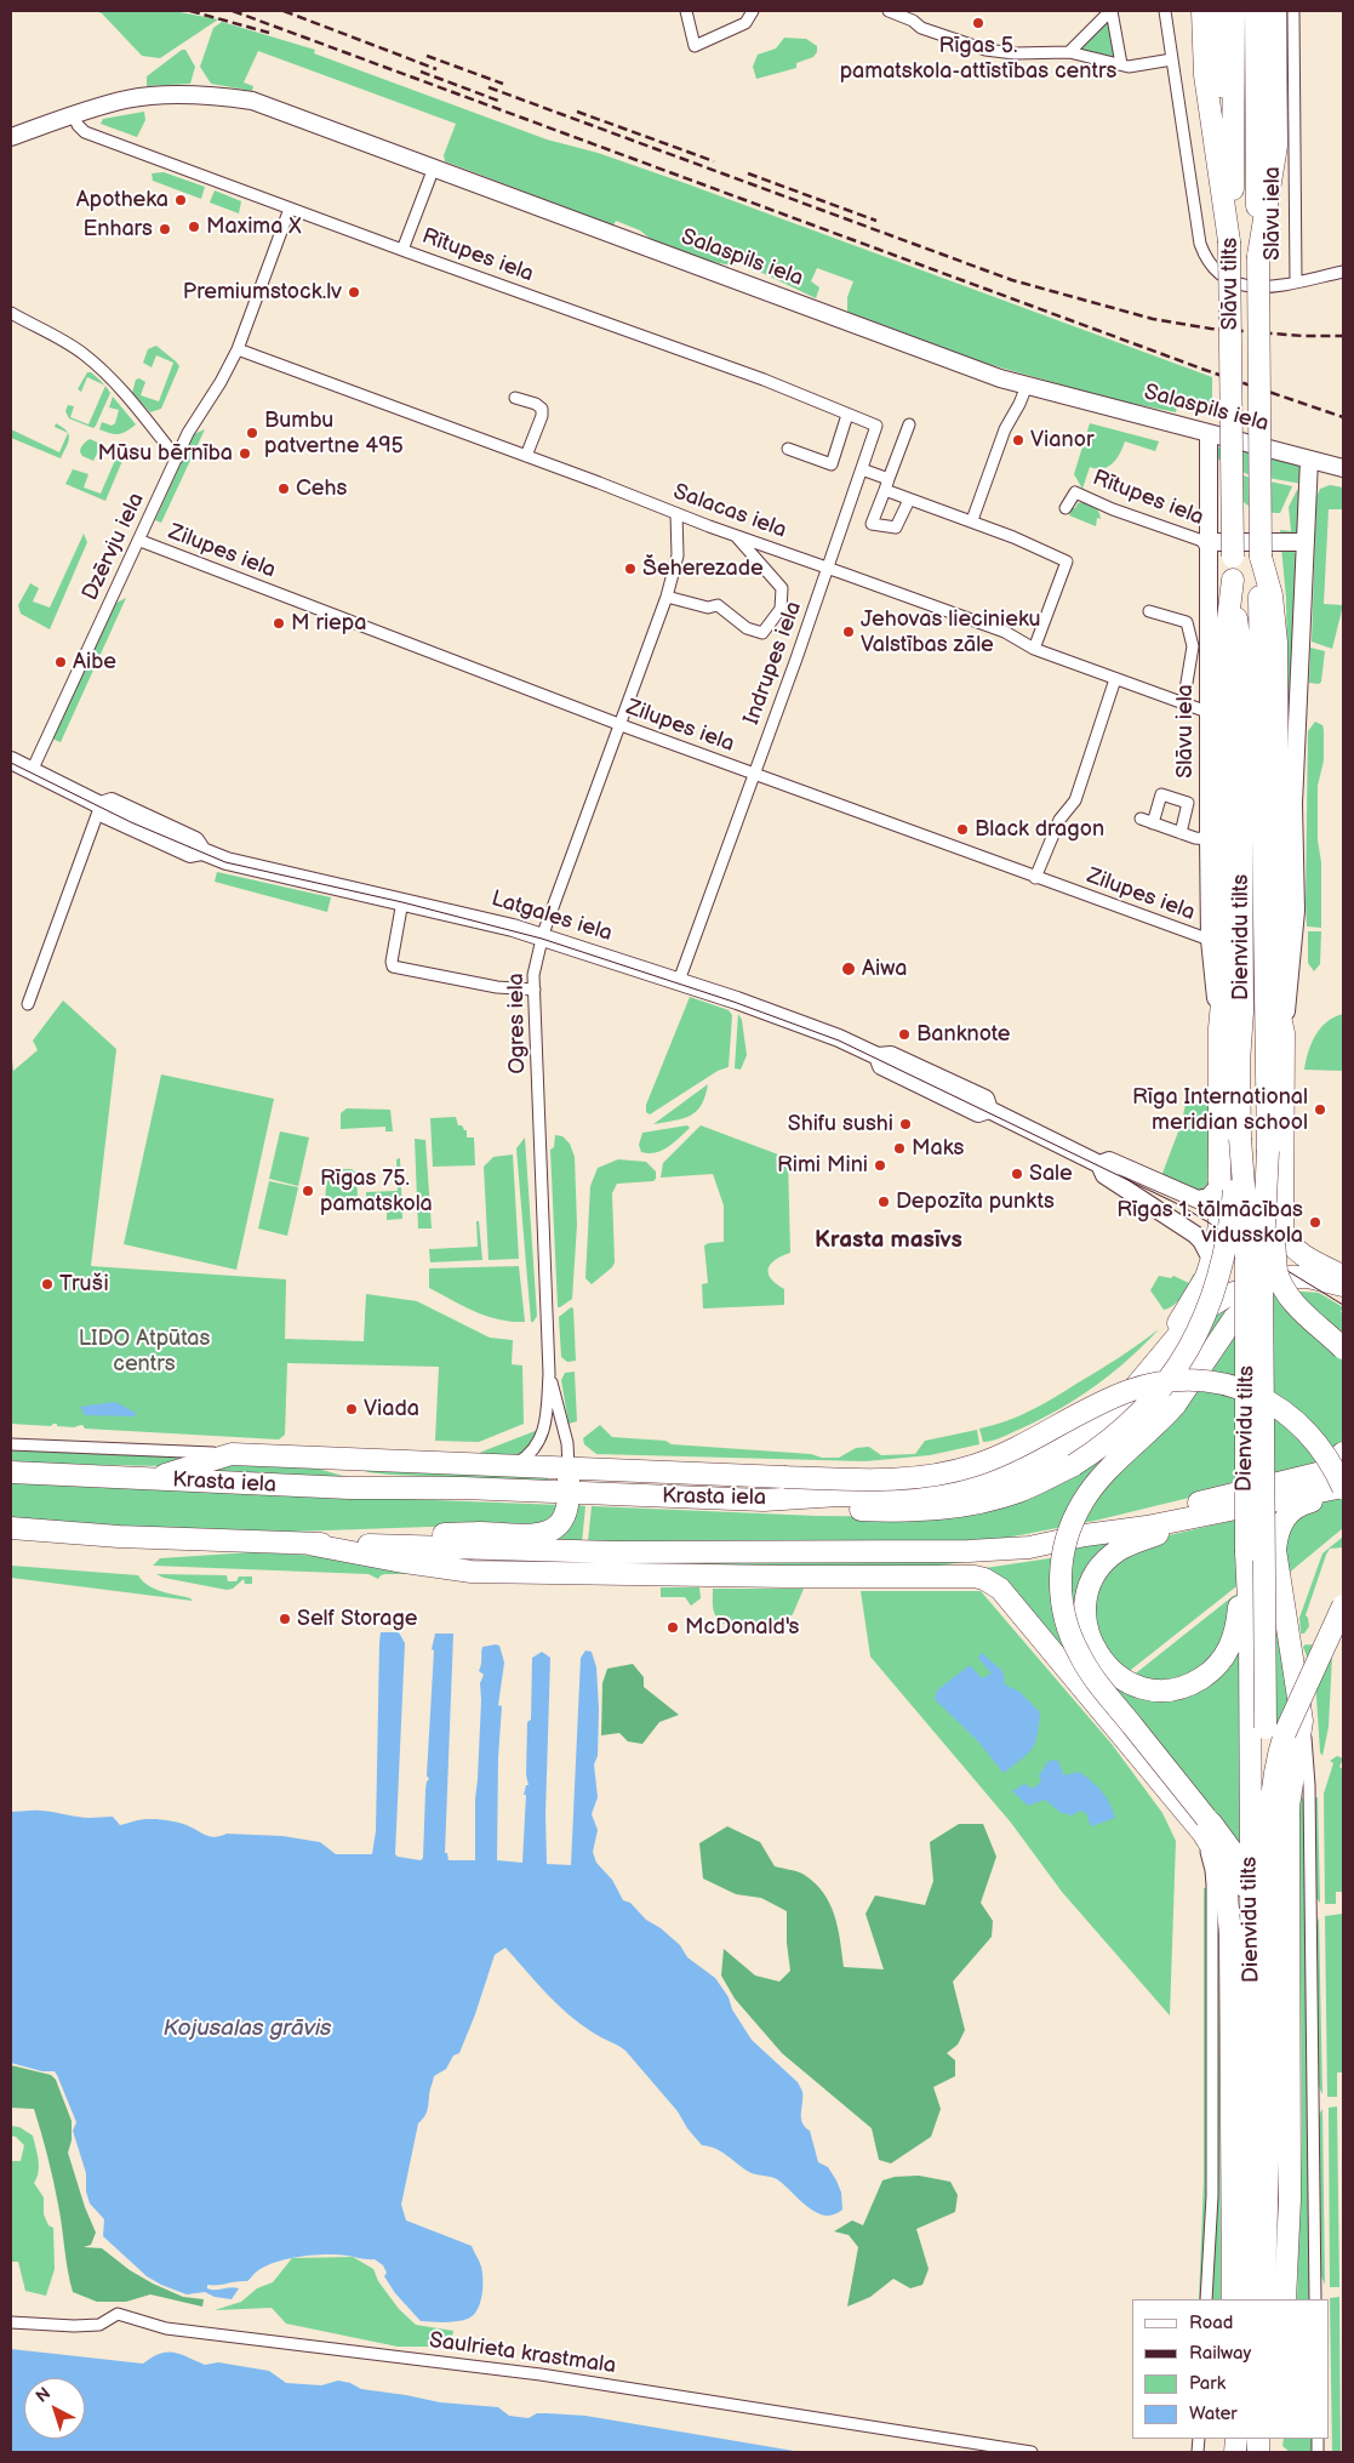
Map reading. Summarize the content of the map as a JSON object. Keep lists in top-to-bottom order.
{
  "streets": {
    "highway": ["Slāvu tilts", "Dienvidu tilts", "Krasta iela"],
    "street": [
      "Slāvu iela",
      "Rītupes iela",
      "Salaspils iela",
      "Salacas iela",
      "Dzērvju iela",
      "Zilupes iela",
      "Indrupes iela",
      "Latgales iela",
      "Ogres iela",
      "Saulrieta krastmala"
    ]
  },
  "crossings": [
    ["Slāvu iela", "Rītupes iela"],
    ["Slāvu iela", "Salaspils iela"],
    ["Slāvu iela", "Salacas iela"],
    ["Slāvu iela", "Zilupes iela"],
    ["Rītupes iela", "Salaspils iela"],
    ["Rītupes iela", "Dzērvju iela"],
    ["Rītupes iela", "Indrupes iela"],
    ["Slāvu tilts", "Dienvidu tilts"],
    ["Salacas iela", "Dzērvju iela"],
    ["Salacas iela", "Indrupes iela"],
    ["Salacas iela", "Ogres iela"],
    ["Dzērvju iela", "Zilupes iela"],
    ["Dzērvju iela", "Latgales iela"],
    ["Zilupes iela", "Indrupes iela"],
    ["Zilupes iela", "Ogres iela"],
    ["Indrupes iela", "Latgales iela"],
    ["Latgales iela", "Ogres iela"]
  ],
  "districts": ["Krasta masīvs"],
  "water": ["Kojusalas grāvis"],
  "parks": ["LIDO Atpūtas centrs"],
  "places": [
    "Rīgas 5. pamatskola-attīstības centrs",
    "Apotheka",
    "Maxima X",
    "Enhars",
    "Premiumstock.lv",
    "Bumbu patvertne 495",
    "Vianor",
    "Mūsu bērnība",
    "Cehs",
    "Šeherezade",
    "M riepa",
    "Jehovas liecinieku Valstības zāle",
    "Aibe",
    "Black dragon",
    "Aiwa",
    "Banknote",
    "Rīga International meridian school",
    "Shifu sushi",
    "Maks",
    "Rimi Mini",
    "Sale",
    "Rīgas 75. pamatskola",
    "Depozīta punkts",
    "Rīgas 1. tālmācības vidusskola",
    "Truši",
    "Viada",
    "Self Storage",
    "McDonald's"
  ],
  "legend": [
    "Road",
    "Railway",
    "Park",
    "Water"
  ],
  "north": "top left"
}
